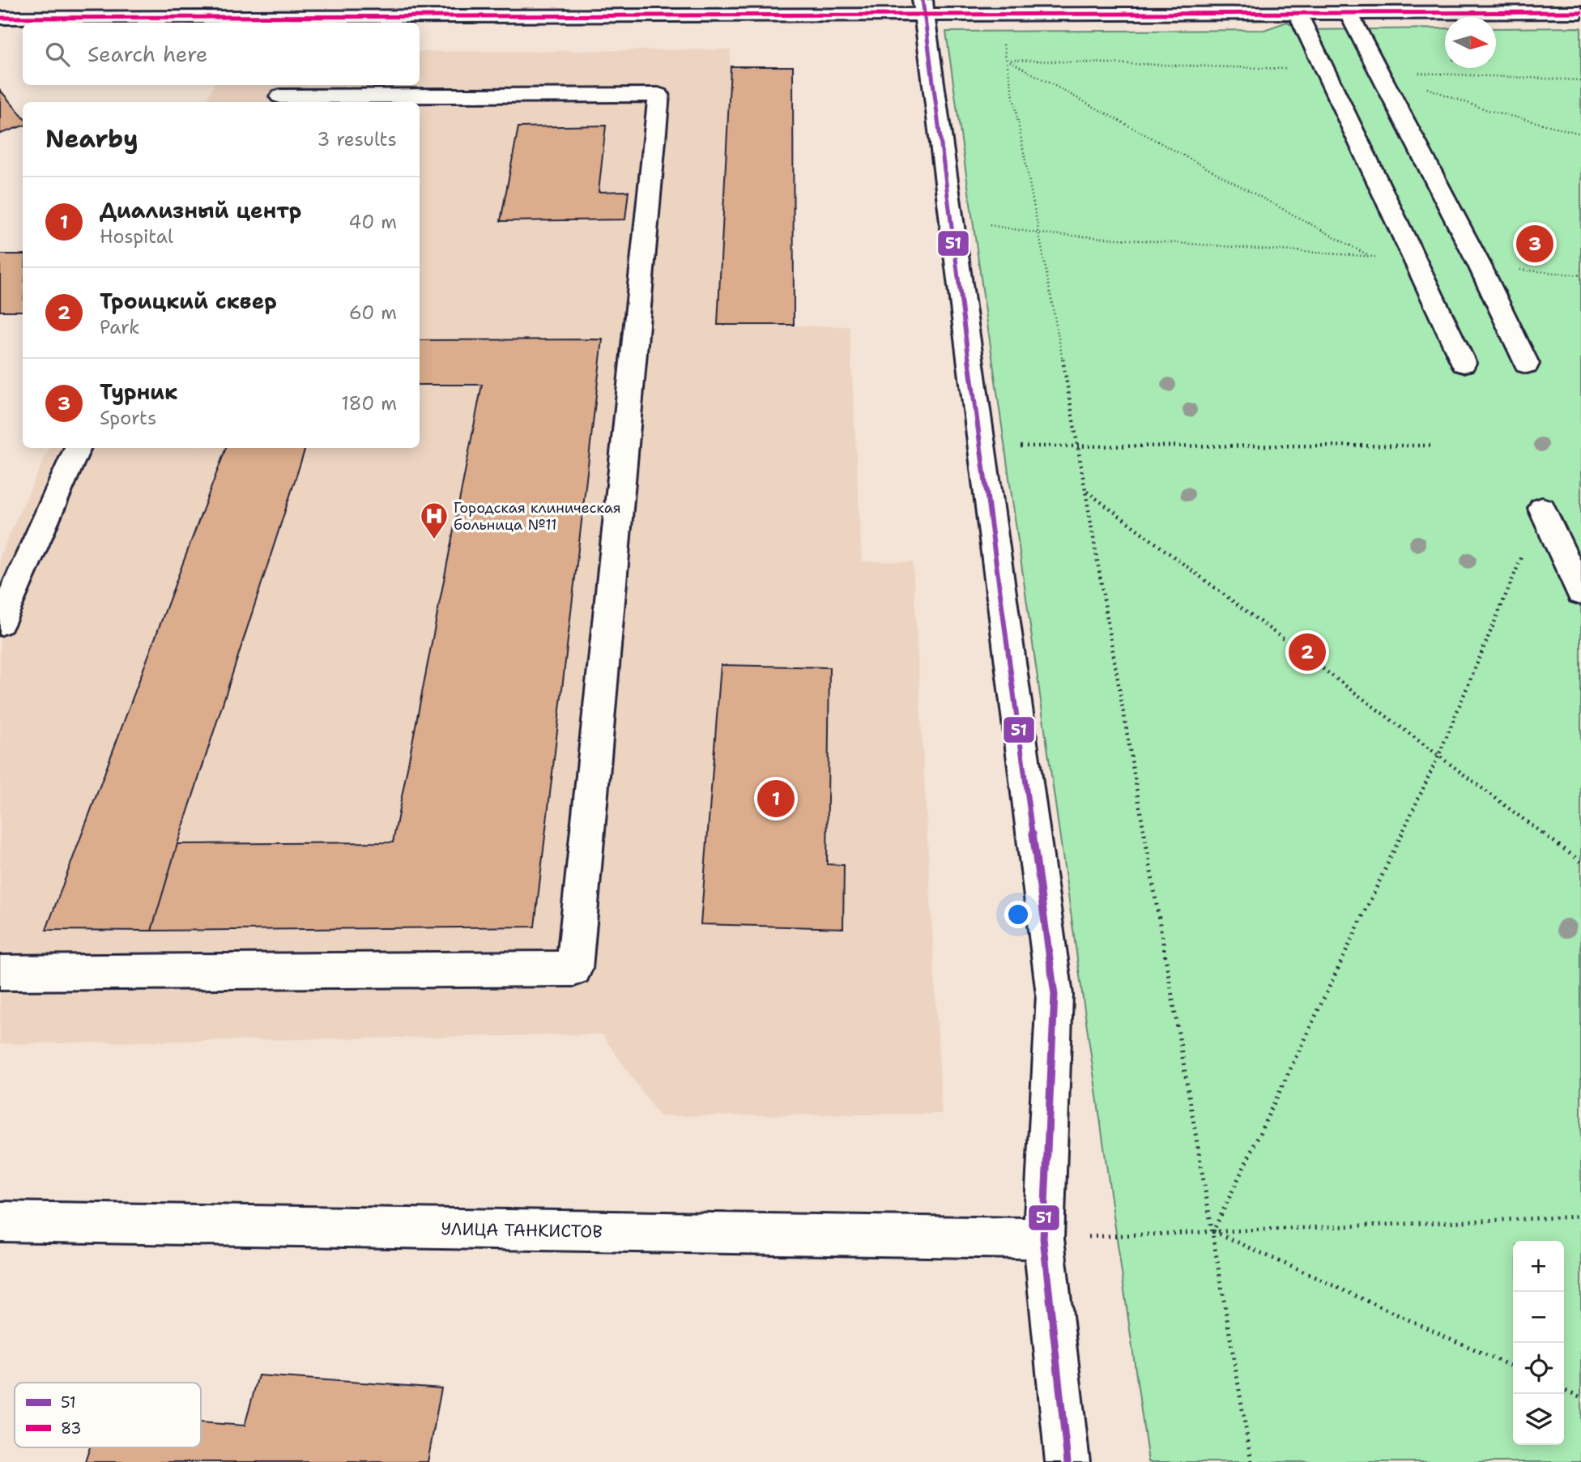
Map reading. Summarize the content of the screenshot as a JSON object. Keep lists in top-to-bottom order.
{
  "streets": {
    "street": ["УЛИЦА ТАНКИСТОВ"]
  },
  "places": {
    "hospital": ["Городская клиническая больница №11"]
  },
  "lines": ["transit line 51", "transit line 83"],
  "legend": ["51", "83"],
  "north": "right",
  "page": {
    "search": "Search here",
    "heading": ["Nearby", "3 results"],
    "list": [
      {
        "mark": "1",
        "name": "Диализный центр",
        "note": "Hospital",
        "value": "40 m"
      },
      {
        "mark": "2",
        "name": "Троицкий сквер",
        "note": "Park",
        "value": "60 m"
      },
      {
        "mark": "3",
        "name": "Турник",
        "note": "Sports",
        "value": "180 m"
      }
    ],
    "pins": ["3", "2", "1"],
    "map_buttons": ["+", "−"]
  }
}
